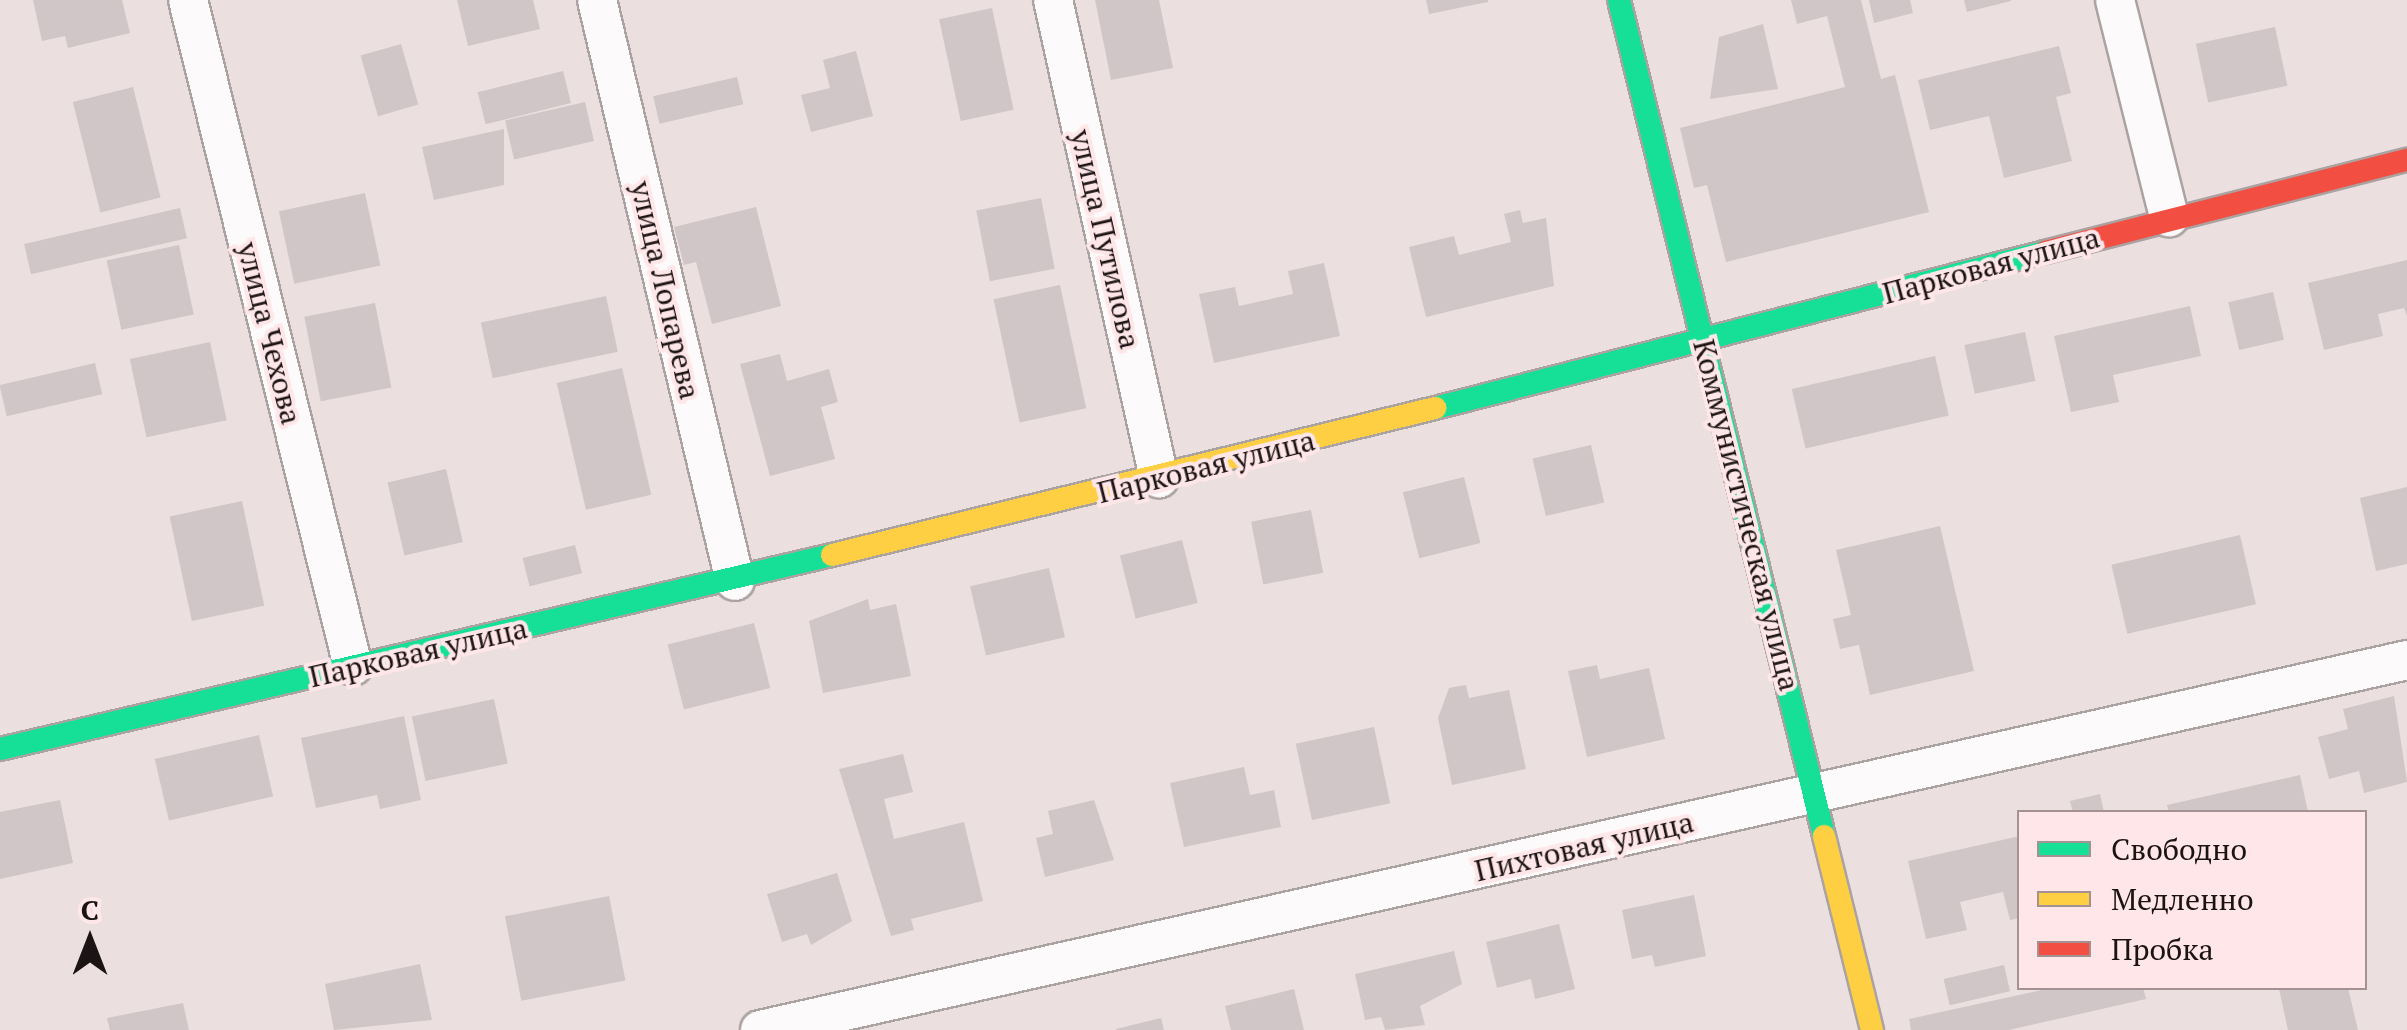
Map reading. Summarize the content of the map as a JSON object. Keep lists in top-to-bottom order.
{
  "streets": {
    "street": [
      "улица Путилова",
      "Парковая улица",
      "улица Лопарева",
      "улица Чехова",
      "Коммунистическая улица",
      "Пихтовая улица"
    ]
  },
  "crossings": [
    ["улица Путилова", "Парковая улица"],
    ["Парковая улица", "улица Лопарева"],
    ["Парковая улица", "улица Чехова"],
    ["Парковая улица", "Коммунистическая улица"],
    ["Коммунистическая улица", "Пихтовая улица"]
  ],
  "legend": ["Свободно", "Медленно", "Пробка"],
  "north": "top"
}
